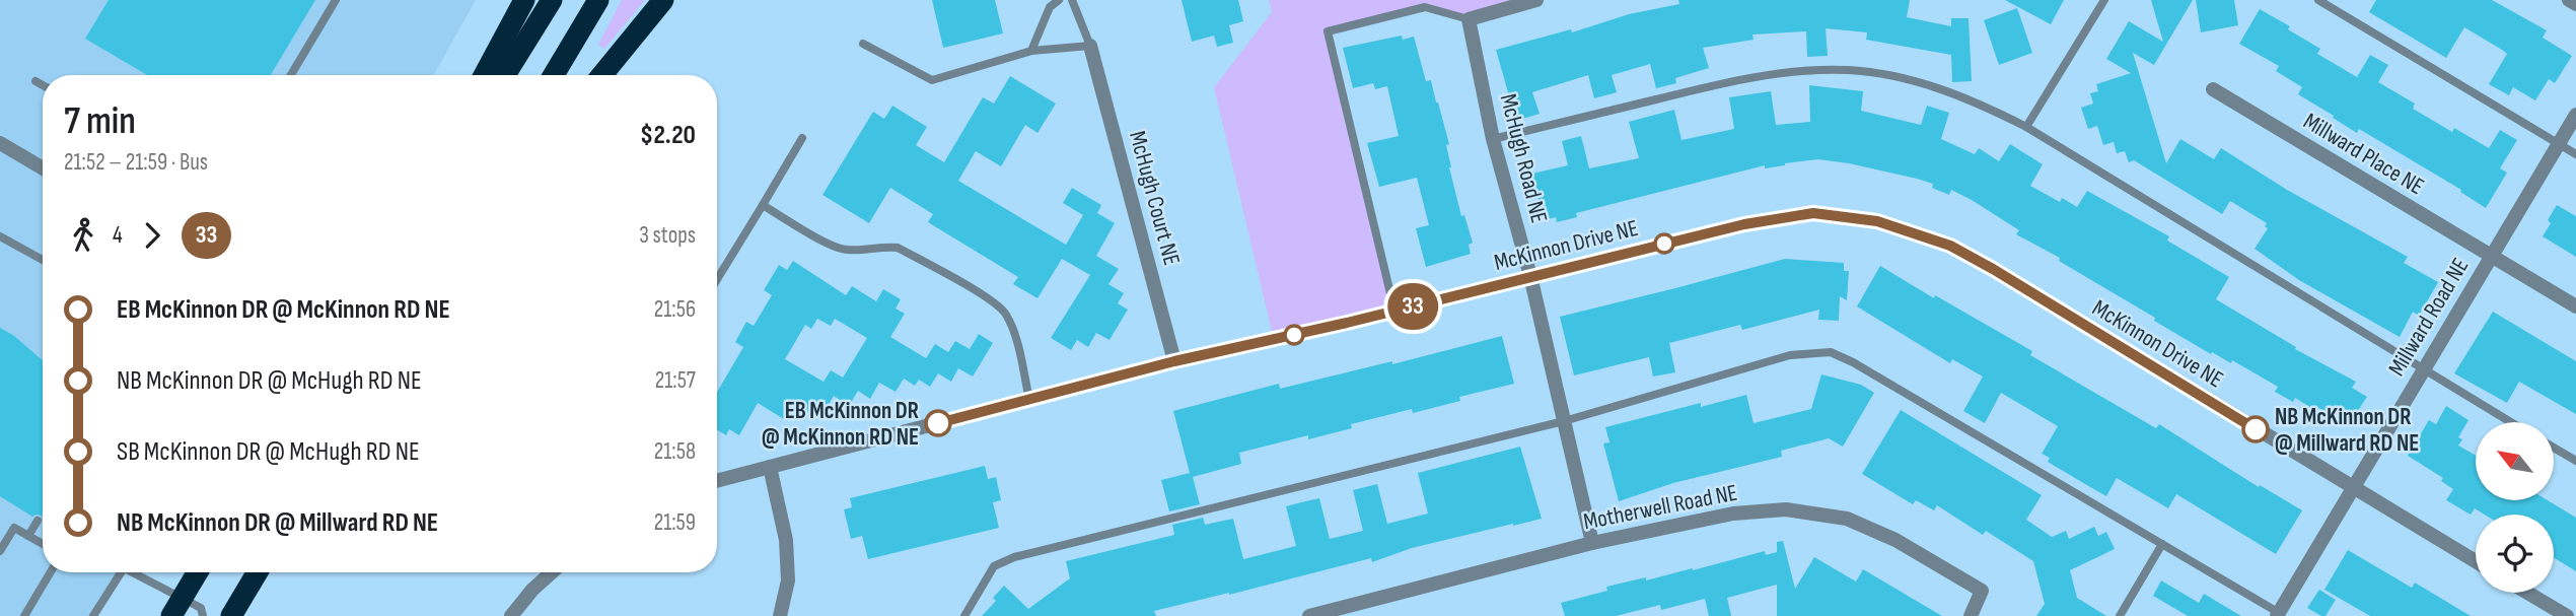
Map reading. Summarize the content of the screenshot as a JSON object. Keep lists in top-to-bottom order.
{
  "streets": {
    "street": [
      "Millward Place NE",
      "McHugh Road NE",
      "McHugh Court NE",
      "McKinnon Drive NE",
      "Millward Road NE",
      "Motherwell Road NE"
    ]
  },
  "crossings": [
    ["Millward Place NE", "Millward Road NE"],
    ["McHugh Road NE", "McKinnon Drive NE"],
    ["McHugh Road NE", "Motherwell Road NE"],
    ["McHugh Court NE", "McKinnon Drive NE"],
    ["McKinnon Drive NE", "Millward Road NE"]
  ],
  "places": ["EB McKinnon DR @ McKinnon RD NE", "NB McKinnon DR @ Millward RD NE"],
  "lines": ["bus line 33"],
  "north": "top left",
  "page": {
    "on_map": "33",
    "heading": ["7 min", "21:52 – 21:59 · Bus", "$2.20"],
    "legs": ["4", "33", "3 stops"],
    "list": [
      {
        "name": "EB McKinnon DR @ McKinnon RD NE",
        "value": "21:56"
      },
      {
        "name": "NB McKinnon DR @ McHugh RD NE",
        "value": "21:57"
      },
      {
        "name": "SB McKinnon DR @ McHugh RD NE",
        "value": "21:58"
      },
      {
        "name": "NB McKinnon DR @ Millward RD NE",
        "value": "21:59"
      }
    ]
  }
}
